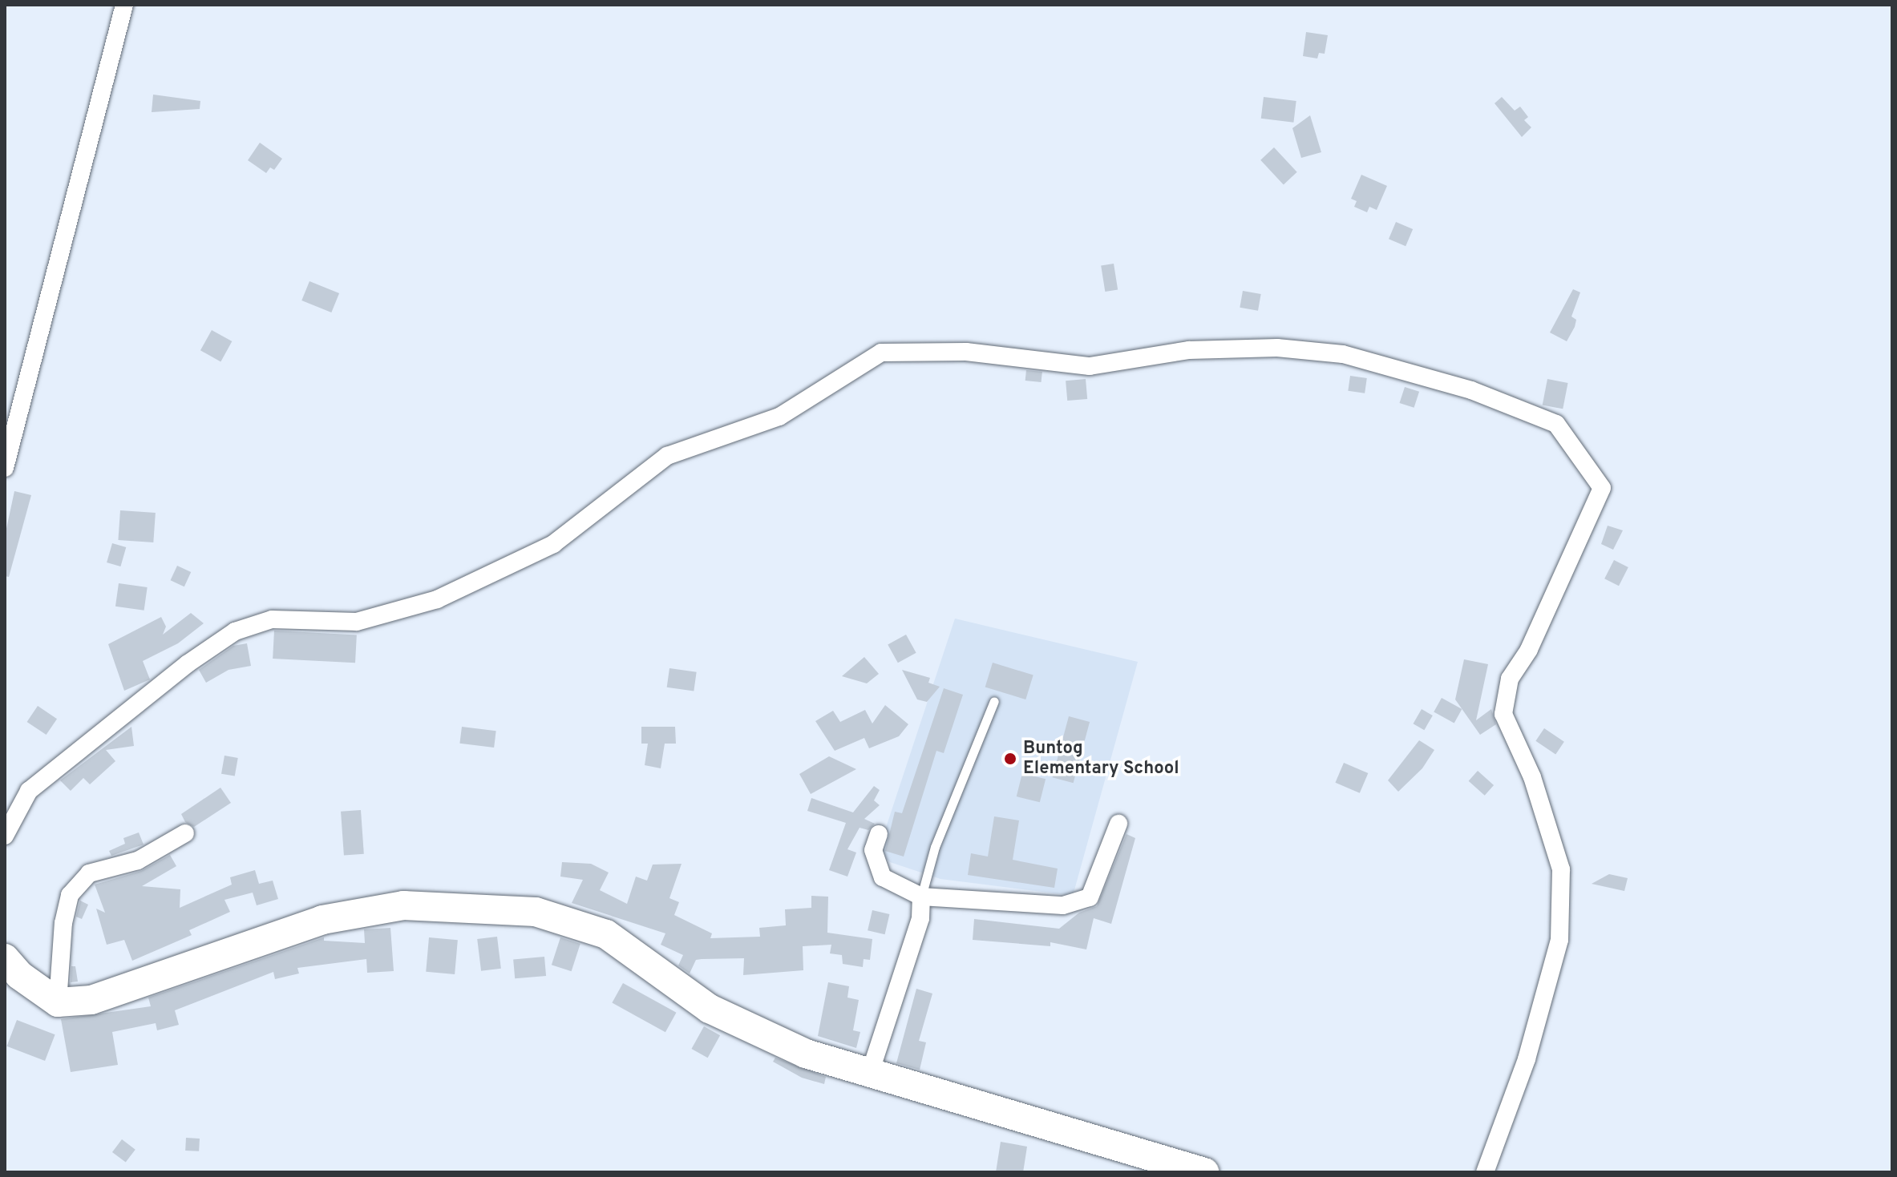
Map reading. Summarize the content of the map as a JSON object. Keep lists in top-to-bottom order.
{
  "places": ["Buntog Elementary School"]
}
